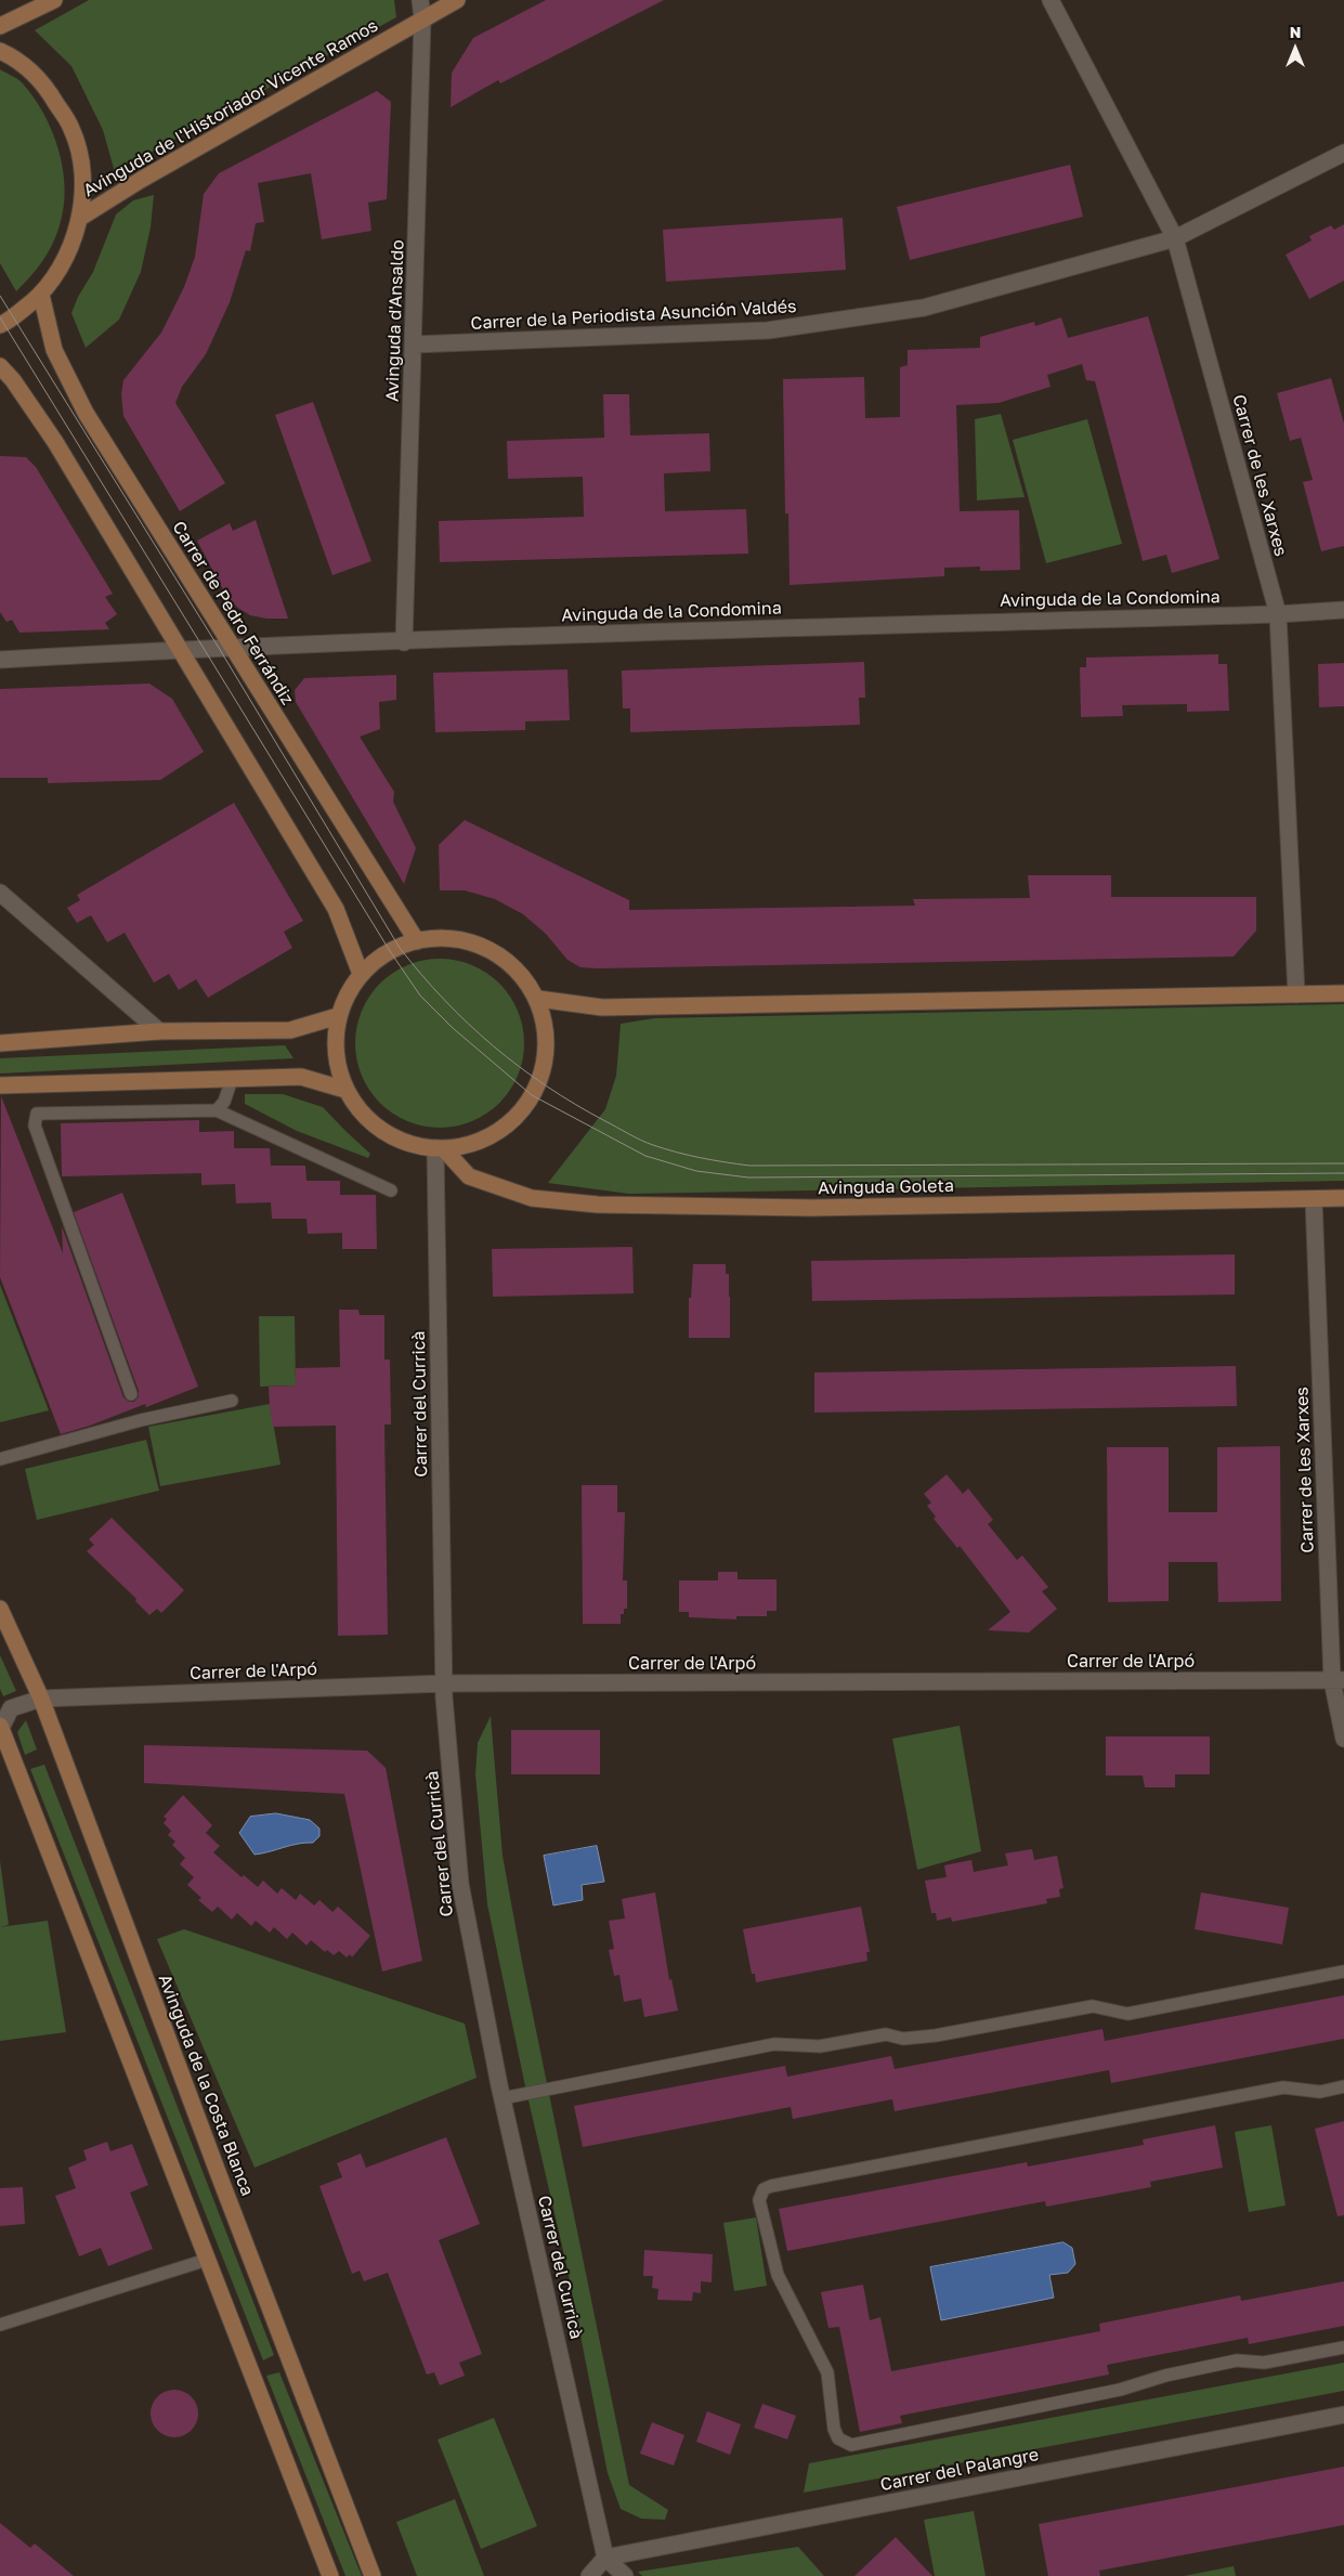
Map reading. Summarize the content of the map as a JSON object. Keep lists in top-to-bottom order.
{
  "streets": {
    "street": [
      "Avinguda de l'Historiador Vicente Ramos",
      "Carrer de la Periodista Asunción Valdés",
      "Avinguda d'Ansaldo",
      "Carrer de les Xarxes",
      "Avinguda de la Condomina",
      "Carrer de Pedro Ferrándiz",
      "Avinguda Goleta",
      "Carrer del Curricà",
      "Carrer de l'Arpó",
      "Avinguda de la Costa Blanca",
      "Carrer del Palangre"
    ]
  },
  "crossings": [
    ["Avinguda de l'Historiador Vicente Ramos", "Avinguda d'Ansaldo"],
    ["Carrer de la Periodista Asunción Valdés", "Avinguda d'Ansaldo"],
    ["Carrer de la Periodista Asunción Valdés", "Carrer de les Xarxes"],
    ["Avinguda d'Ansaldo", "Avinguda de la Condomina"],
    ["Carrer de les Xarxes", "Avinguda de la Condomina"],
    ["Carrer de les Xarxes", "Avinguda Goleta"],
    ["Carrer de les Xarxes", "Carrer de l'Arpó"],
    ["Avinguda de la Condomina", "Carrer de Pedro Ferrándiz"],
    ["Avinguda Goleta", "Carrer del Curricà"],
    ["Carrer del Curricà", "Carrer de l'Arpó"],
    ["Carrer del Curricà", "Carrer del Palangre"],
    ["Carrer de l'Arpó", "Avinguda de la Costa Blanca"]
  ],
  "north": "top"
}
